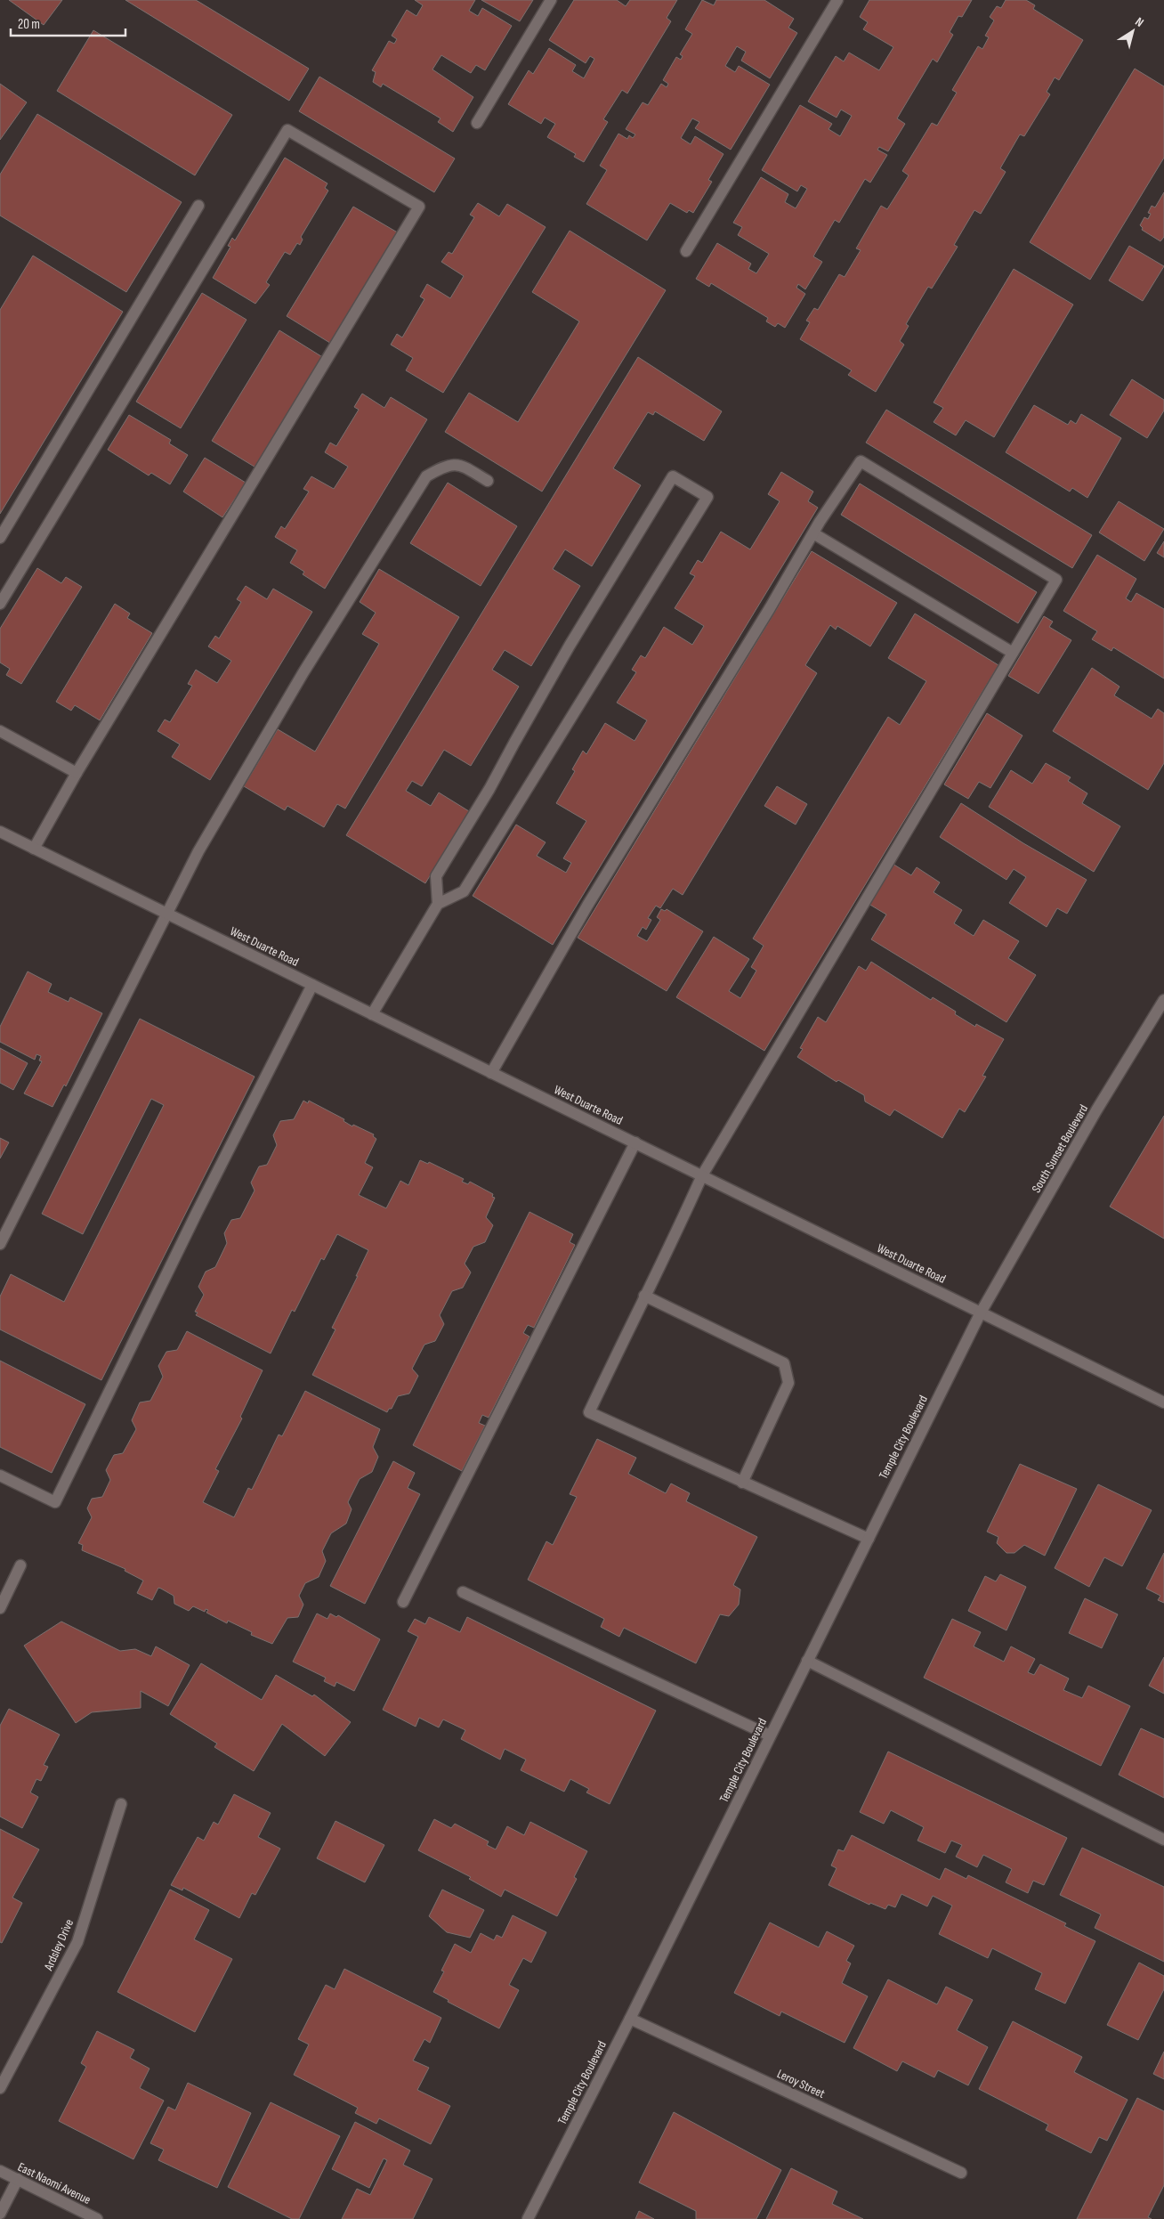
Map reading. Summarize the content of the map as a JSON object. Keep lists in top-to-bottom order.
{
  "streets": {
    "main road": [
      "West Duarte Road",
      "South Sunset Boulevard",
      "Temple City Boulevard",
      "Ardsley Drive",
      "Leroy Street",
      "East Naomi Avenue"
    ]
  },
  "crossings": [
    ["West Duarte Road", "South Sunset Boulevard"],
    ["West Duarte Road", "Temple City Boulevard"],
    ["South Sunset Boulevard", "Temple City Boulevard"],
    ["Temple City Boulevard", "Leroy Street"]
  ],
  "scale_bar": "20 m",
  "north": "top right"
}
